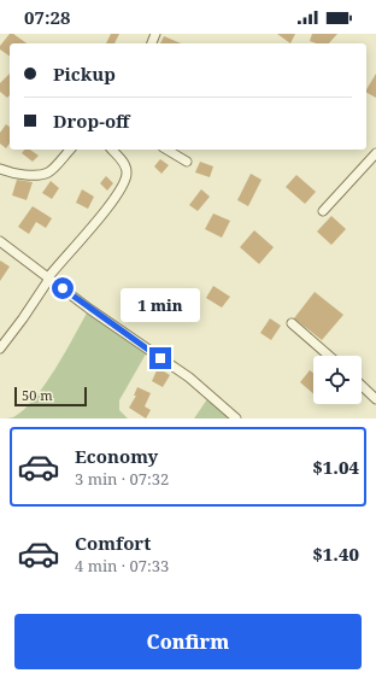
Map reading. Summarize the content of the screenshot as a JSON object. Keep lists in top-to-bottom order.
{
  "scale_bar": "50 m",
  "page": {
    "status": "07:28",
    "banner": ["Pickup", "Drop-off"],
    "bubble": "1 min",
    "scale": "50 m",
    "list": [
      {
        "name": "Economy",
        "note": "3 min · 07:32",
        "value": "$1.04"
      },
      {
        "name": "Comfort",
        "note": "4 min · 07:33",
        "value": "$1.40"
      }
    ],
    "buttons": "Confirm"
  }
}
